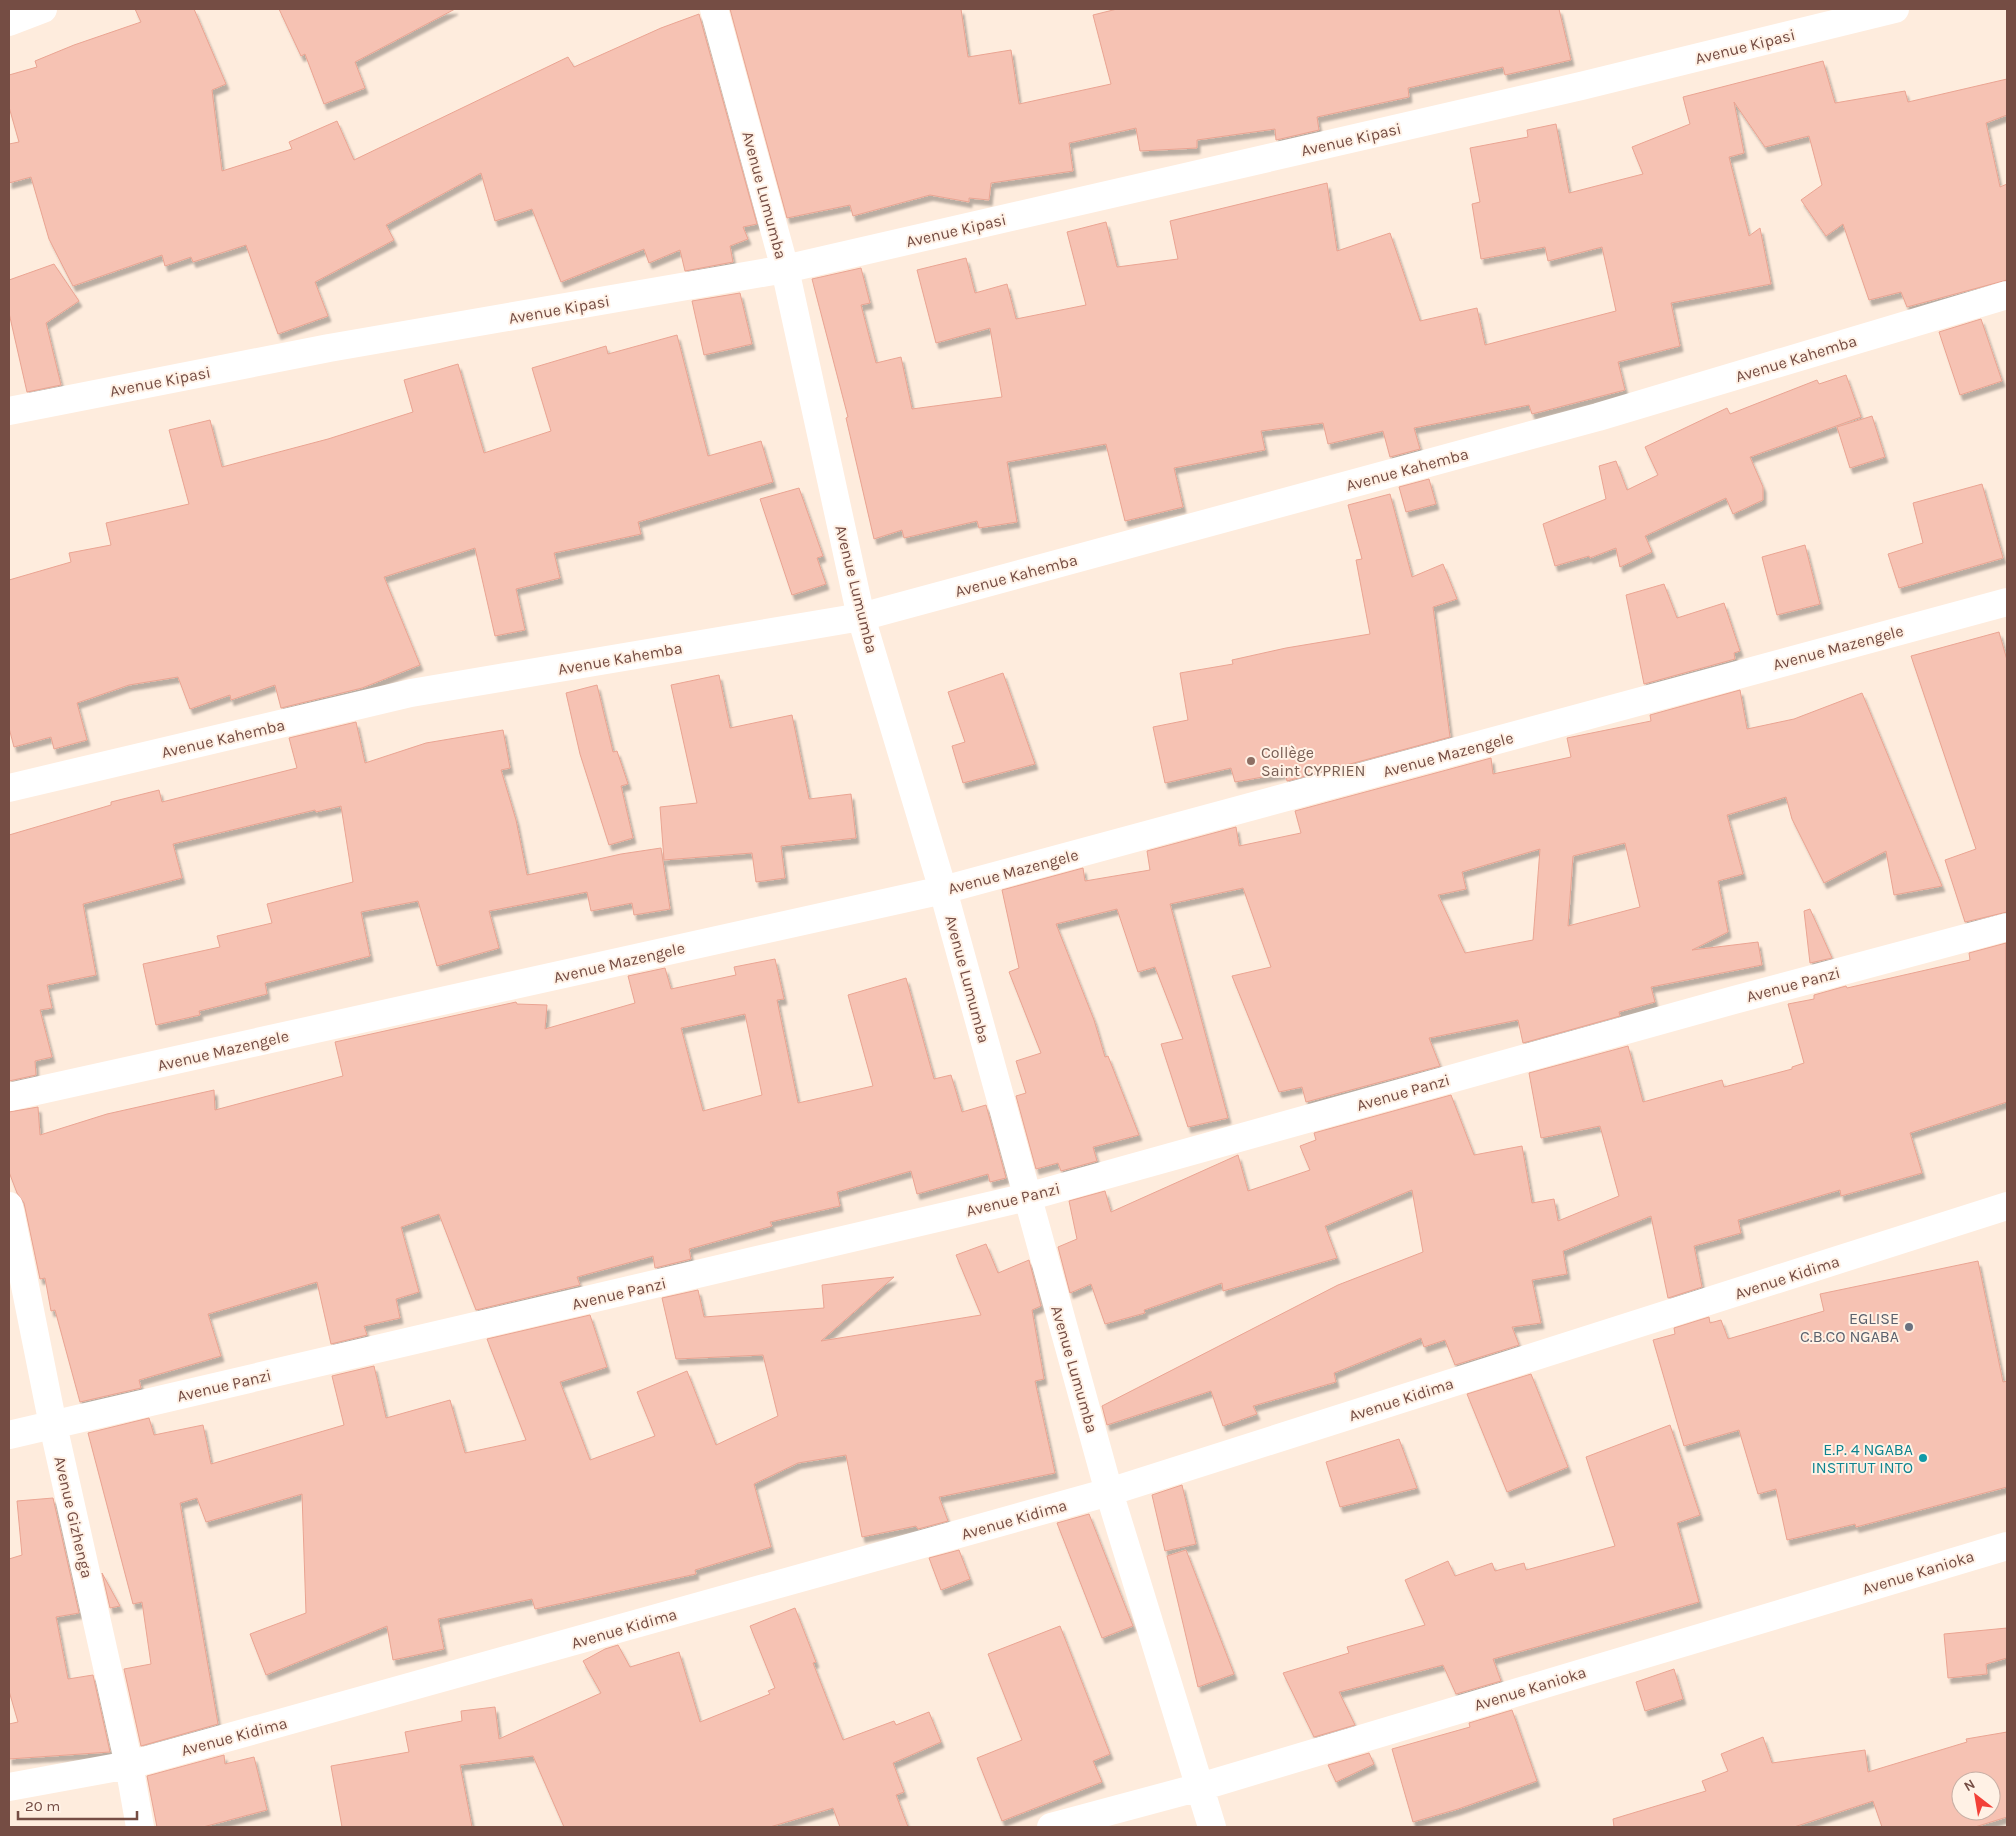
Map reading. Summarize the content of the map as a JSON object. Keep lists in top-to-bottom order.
{
  "streets": {
    "street": [
      "Avenue Kipasi",
      "Avenue Lumumba",
      "Avenue Kahemba",
      "Avenue Mazengele",
      "Avenue Panzi",
      "Avenue Kidima",
      "Avenue Gizhenga",
      "Avenue Kanioka"
    ]
  },
  "crossings": [
    ["Avenue Kipasi", "Avenue Lumumba"],
    ["Avenue Lumumba", "Avenue Kahemba"],
    ["Avenue Lumumba", "Avenue Mazengele"],
    ["Avenue Lumumba", "Avenue Panzi"],
    ["Avenue Lumumba", "Avenue Kidima"],
    ["Avenue Lumumba", "Avenue Kanioka"],
    ["Avenue Panzi", "Avenue Gizhenga"],
    ["Avenue Kidima", "Avenue Gizhenga"]
  ],
  "places": ["Collège Saint CYPRIEN", "EGLISE C.B.CO NGABA", "E.P. 4 NGABA INSTITUT INTO"],
  "scale_bar": "20 m",
  "north": "top left"
}
